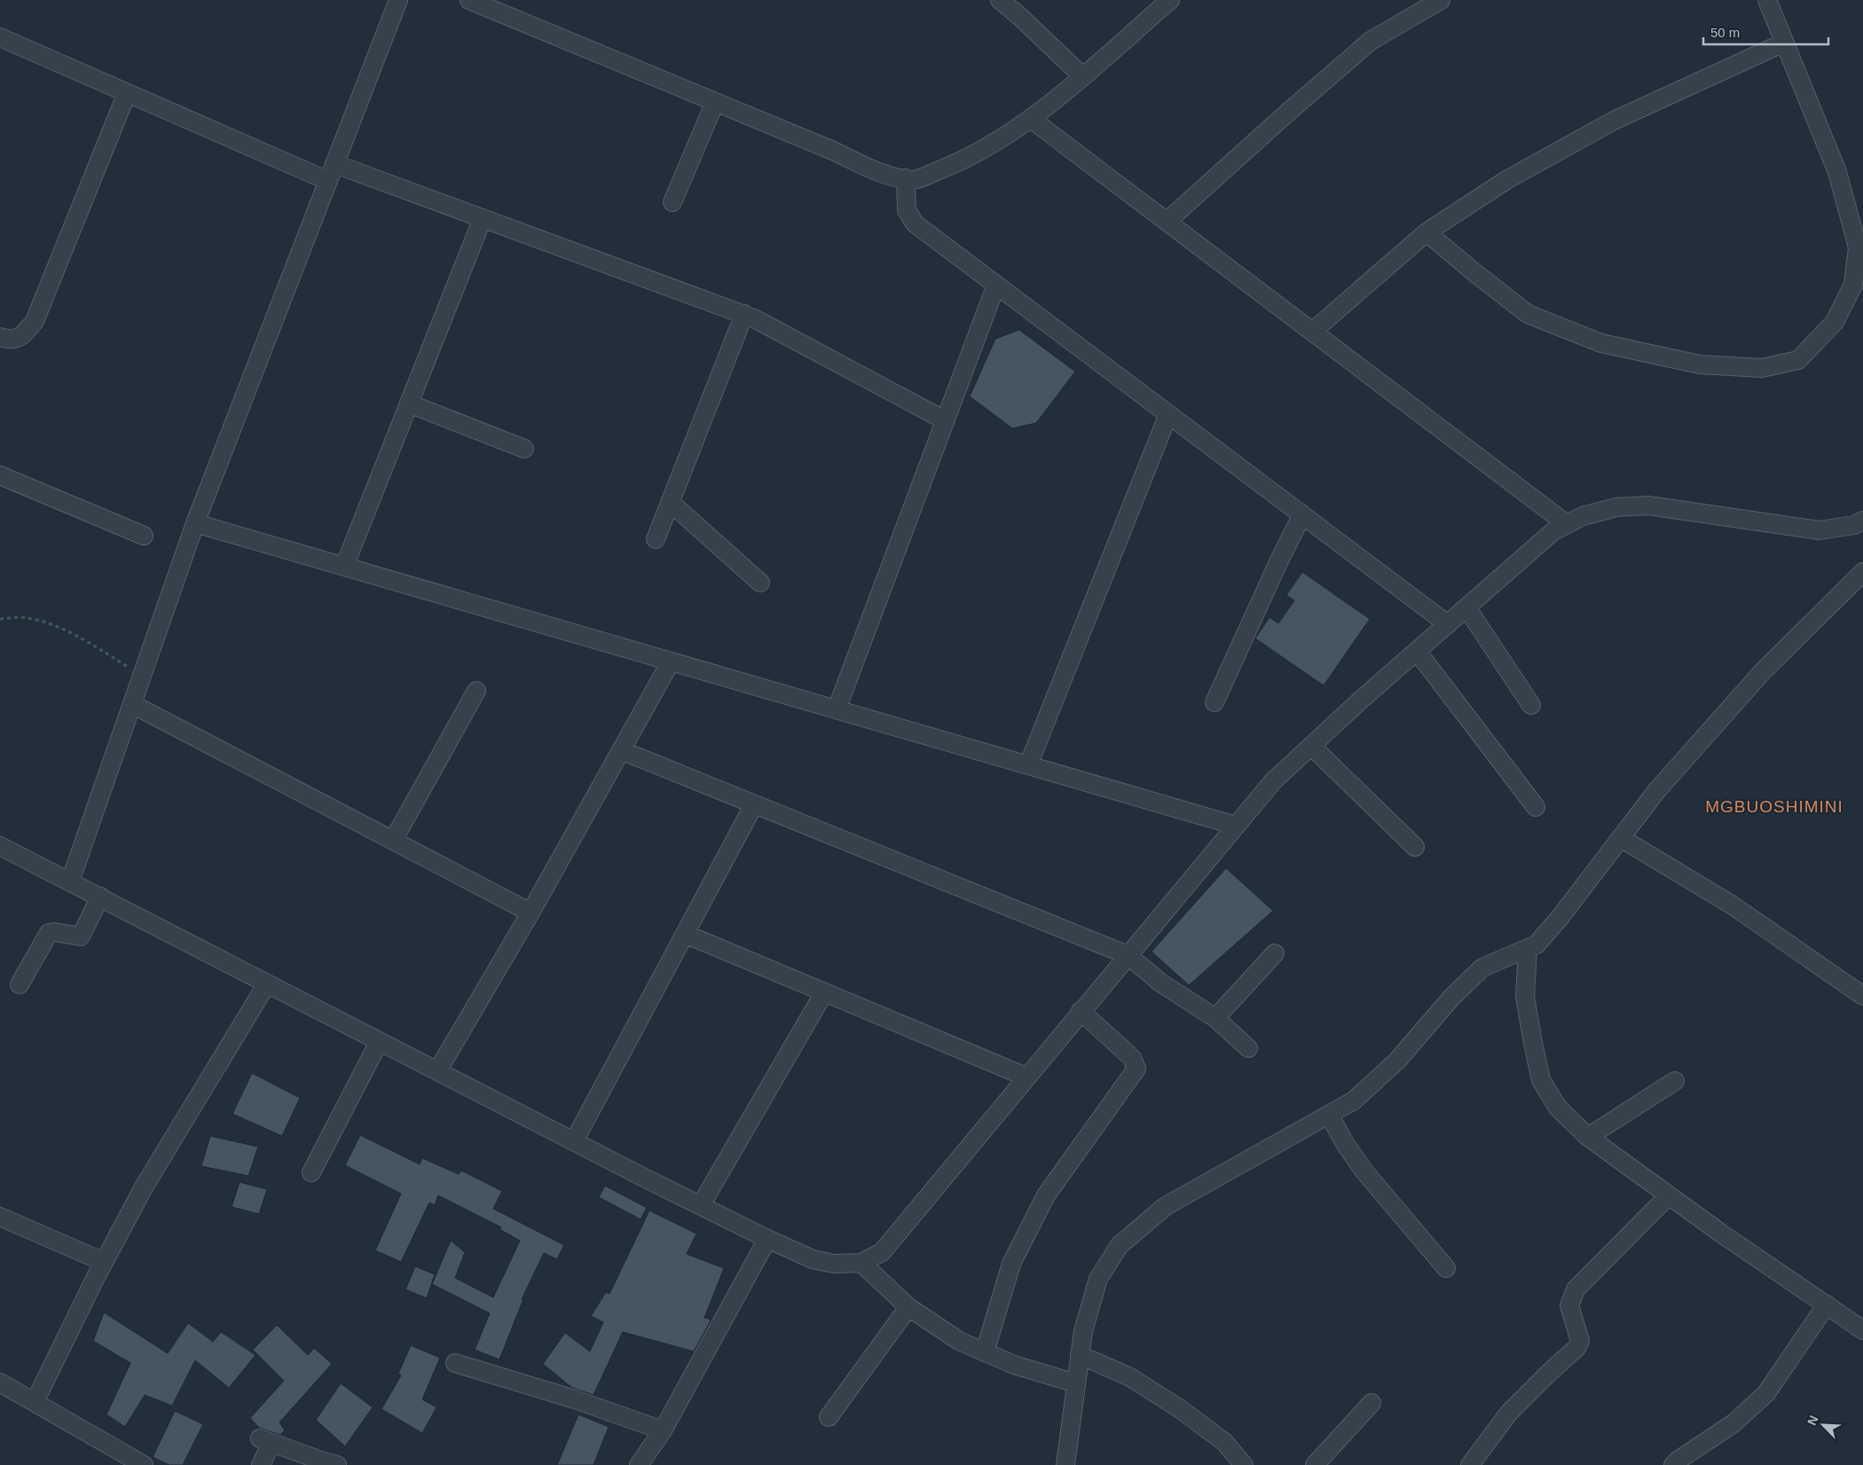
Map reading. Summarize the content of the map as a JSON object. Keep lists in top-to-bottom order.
{
  "districts": ["MGBUOSHIMINI"],
  "scale_bar": "50 m",
  "north": "top left"
}
